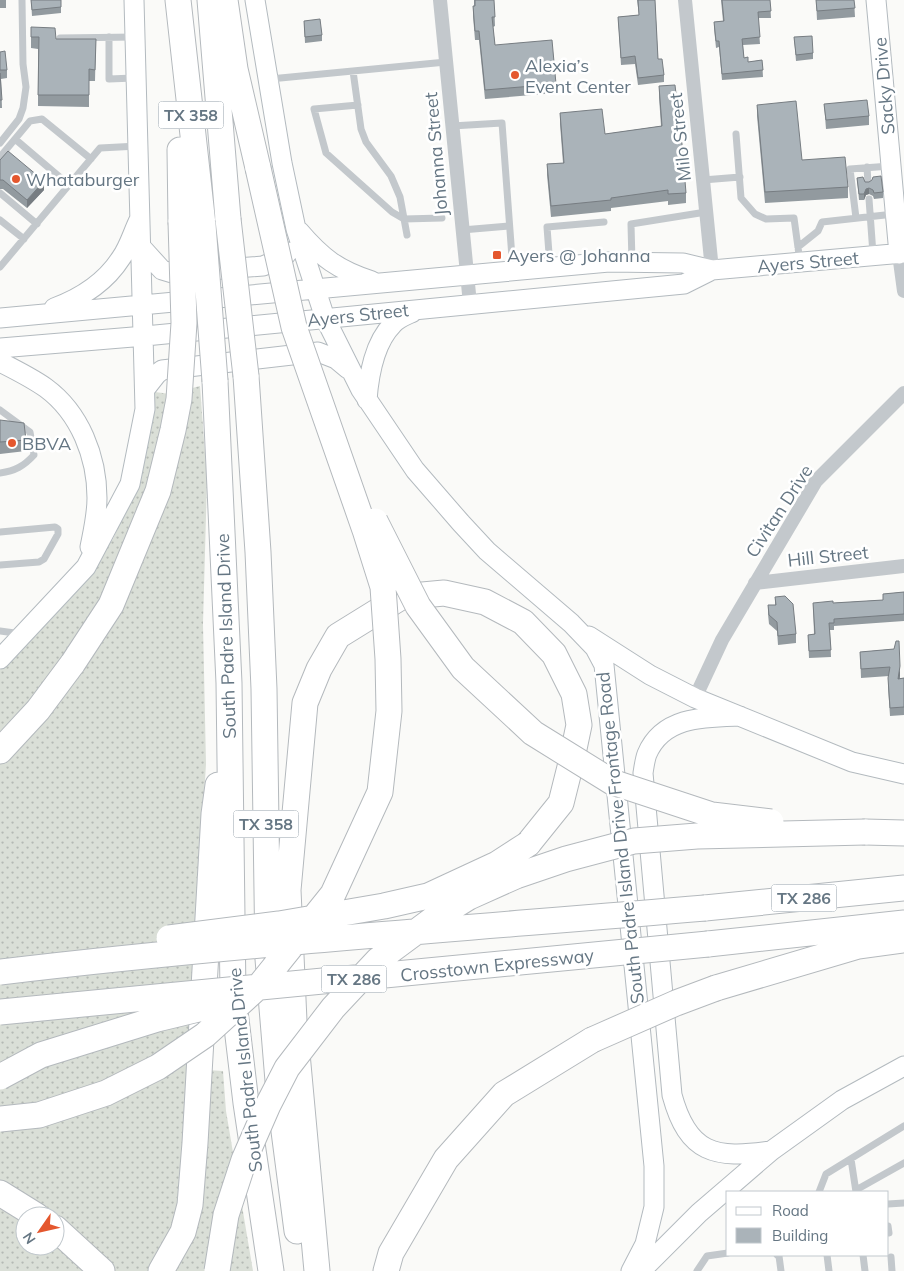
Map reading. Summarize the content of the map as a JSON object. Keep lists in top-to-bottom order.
{
  "streets": {
    "highway": [
      "TX 358",
      "South Padre Island Drive",
      "TX 286",
      "Crosstown Expressway"
    ],
    "main road": ["Sacky Drive", "Ayers Street", "South Padre Island Drive Frontage Road"],
    "street": [
      "Milo Street",
      "Johanna Street",
      "Civitan Drive",
      "Hill Street"
    ]
  },
  "crossings": [
    ["Sacky Drive", "Ayers Street"],
    ["Milo Street", "Ayers Street"],
    ["Johanna Street", "Ayers Street"],
    ["Ayers Street", "South Padre Island Drive Frontage Road"],
    ["Civitan Drive", "Hill Street"]
  ],
  "places": {
    "other": ["Alexia’s Event Center", "Whataburger", "BBVA"],
    "transit": ["Ayers @ Johanna"]
  },
  "legend": ["Road", "Building"],
  "north": "bottom left"
}
